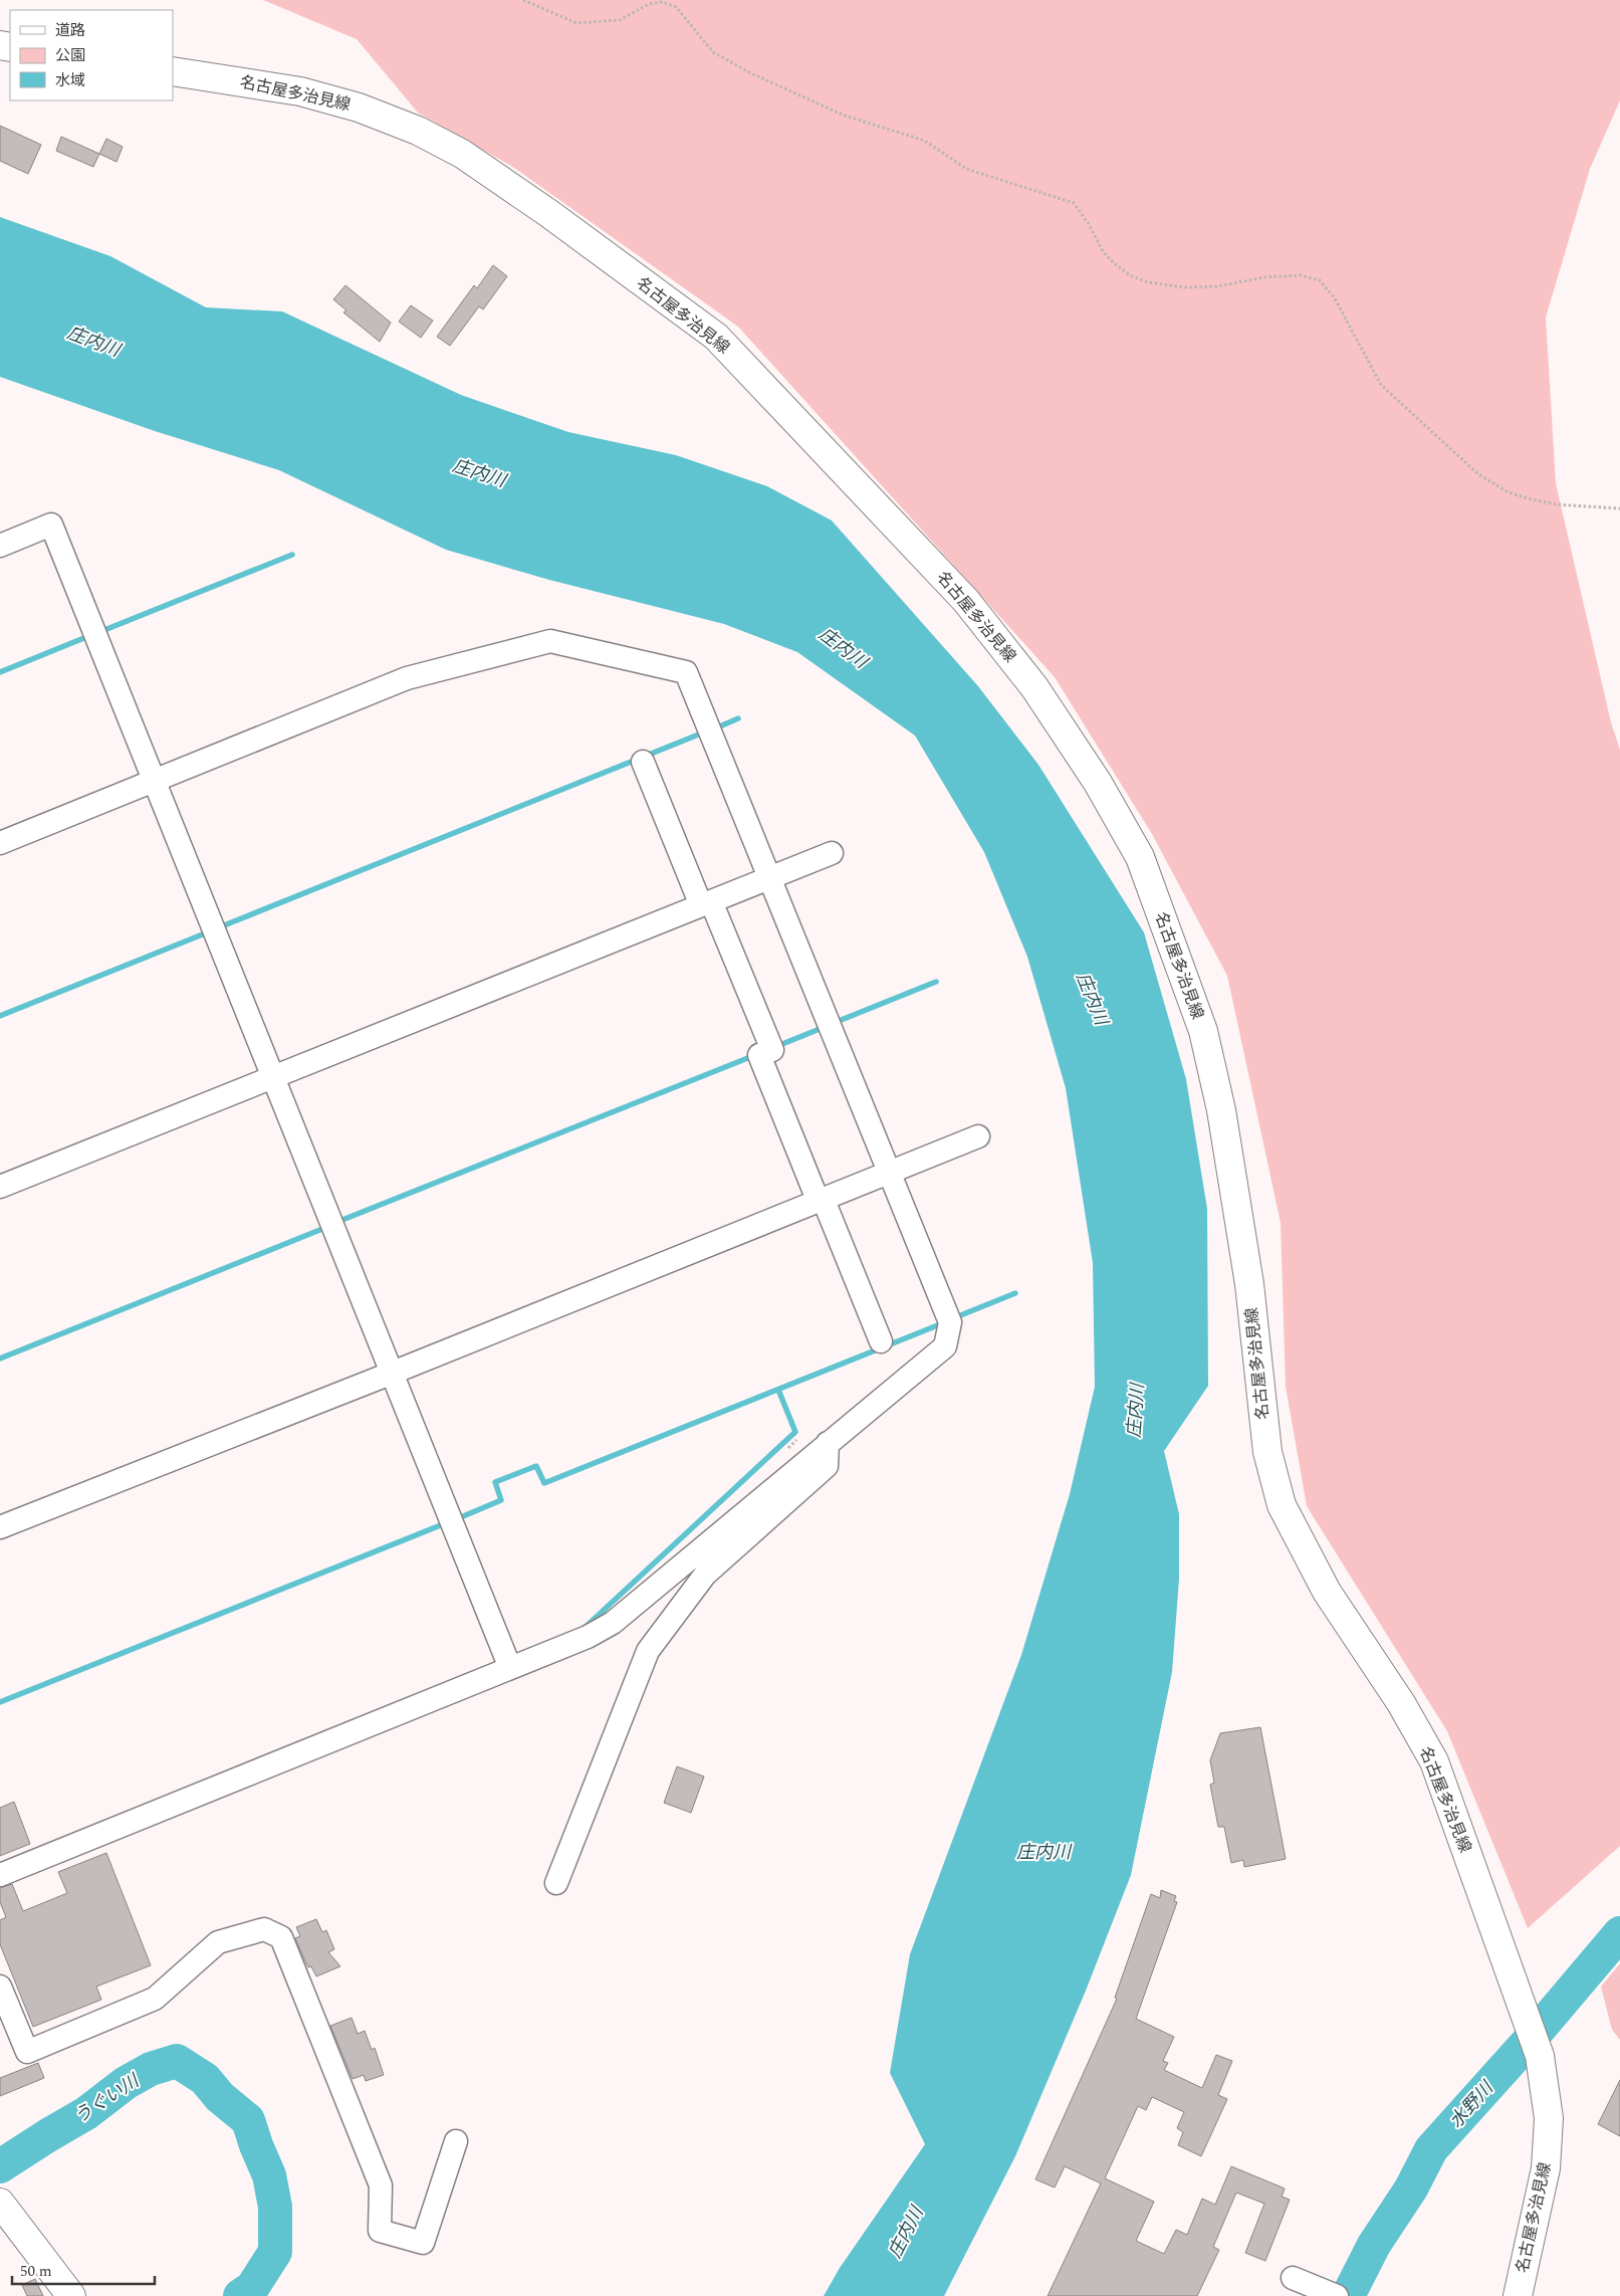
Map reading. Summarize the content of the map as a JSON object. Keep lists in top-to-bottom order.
{
  "streets": {
    "main road": ["名古屋多治見線"]
  },
  "water": ["庄内川", "うぐい川", "水野川"],
  "legend": ["道路", "公園", "水域"],
  "scale_bar": "50 m"
}
